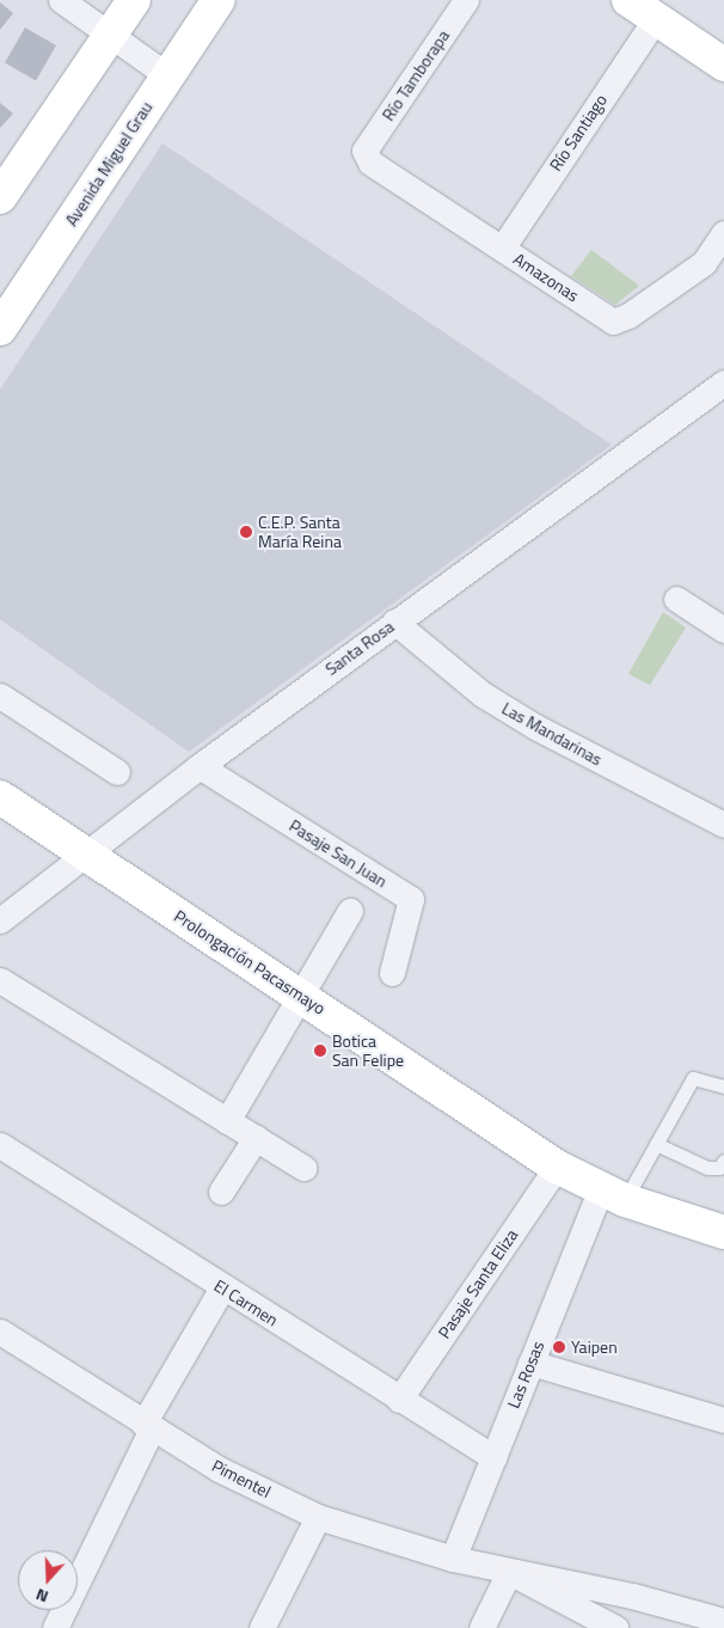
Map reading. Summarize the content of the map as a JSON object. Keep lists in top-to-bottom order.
{
  "streets": {
    "street": [
      "Río Tamborapa",
      "Río Santiago",
      "Avenida Miguel Grau",
      "Amazonas",
      "Santa Rosa",
      "Las Mandarinas",
      "Pasaje San Juan",
      "Prolongación Pacasmayo",
      "Pasaje Santa Eliza",
      "El Carmen",
      "Las Rosas",
      "Pimentel"
    ]
  },
  "crossings": [
    ["Río Tamborapa", "Amazonas"],
    ["Río Santiago", "Amazonas"],
    ["Santa Rosa", "Las Mandarinas"],
    ["Santa Rosa", "Pasaje San Juan"],
    ["Santa Rosa", "Prolongación Pacasmayo"],
    ["Prolongación Pacasmayo", "Pasaje Santa Eliza"],
    ["Prolongación Pacasmayo", "Las Rosas"],
    ["Pasaje Santa Eliza", "El Carmen"],
    ["El Carmen", "Las Rosas"],
    ["Las Rosas", "Pimentel"]
  ],
  "places": ["C.E.P. Santa María Reina", "Botica San Felipe", "Yaipen"],
  "north": "bottom"
}
